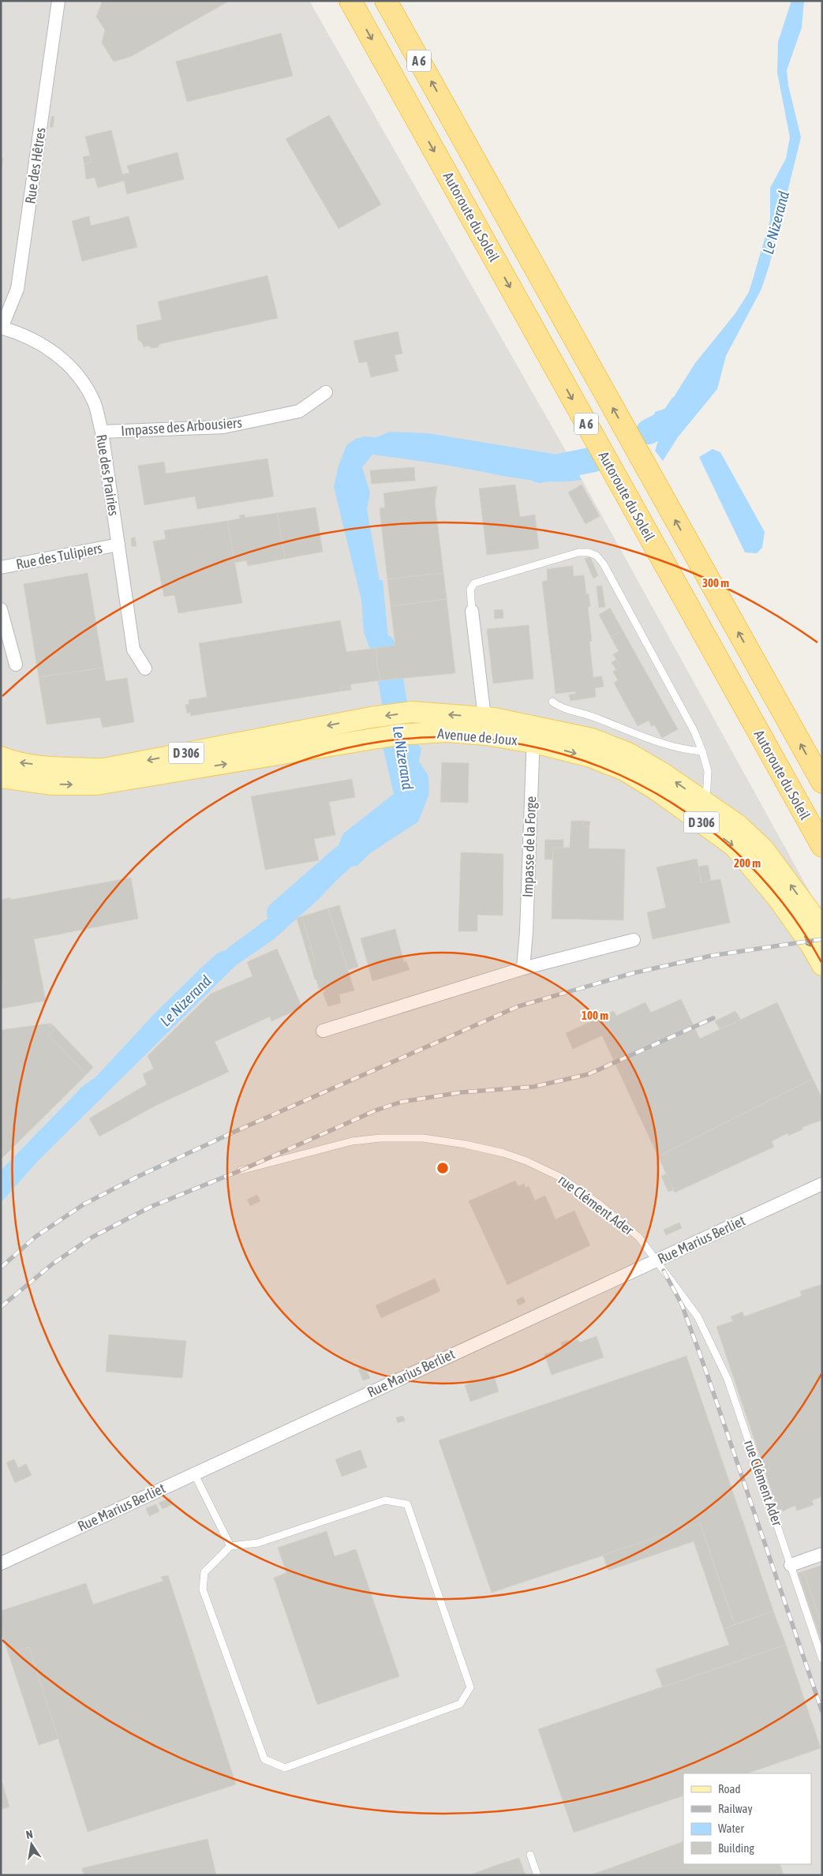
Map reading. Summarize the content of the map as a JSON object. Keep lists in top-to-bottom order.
{
  "streets": {
    "highway": ["A 6", "Autoroute du Soleil"],
    "main road": ["Avenue de Joux", "D 306"],
    "street": [
      "Rue des Hêtres",
      "Impasse des Arbousiers",
      "Rue des Prairies",
      "Rue des Tulipiers",
      "Impasse de la Forge",
      "Rue Marius Berliet"
    ],
    "lane": ["rue Clément Ader"]
  },
  "crossings": [
    ["Rue des Hêtres", "Rue des Prairies"],
    ["Impasse des Arbousiers", "Rue des Prairies"],
    ["Rue des Prairies", "Rue des Tulipiers"],
    ["Avenue de Joux", "Impasse de la Forge"],
    ["rue Clément Ader", "Rue Marius Berliet"]
  ],
  "water": ["Le Nizerand"],
  "legend": [
    "Road",
    "Railway",
    "Water",
    "Building"
  ],
  "north": "top",
  "rings": ["300 m", "200 m", "100 m"]
}
